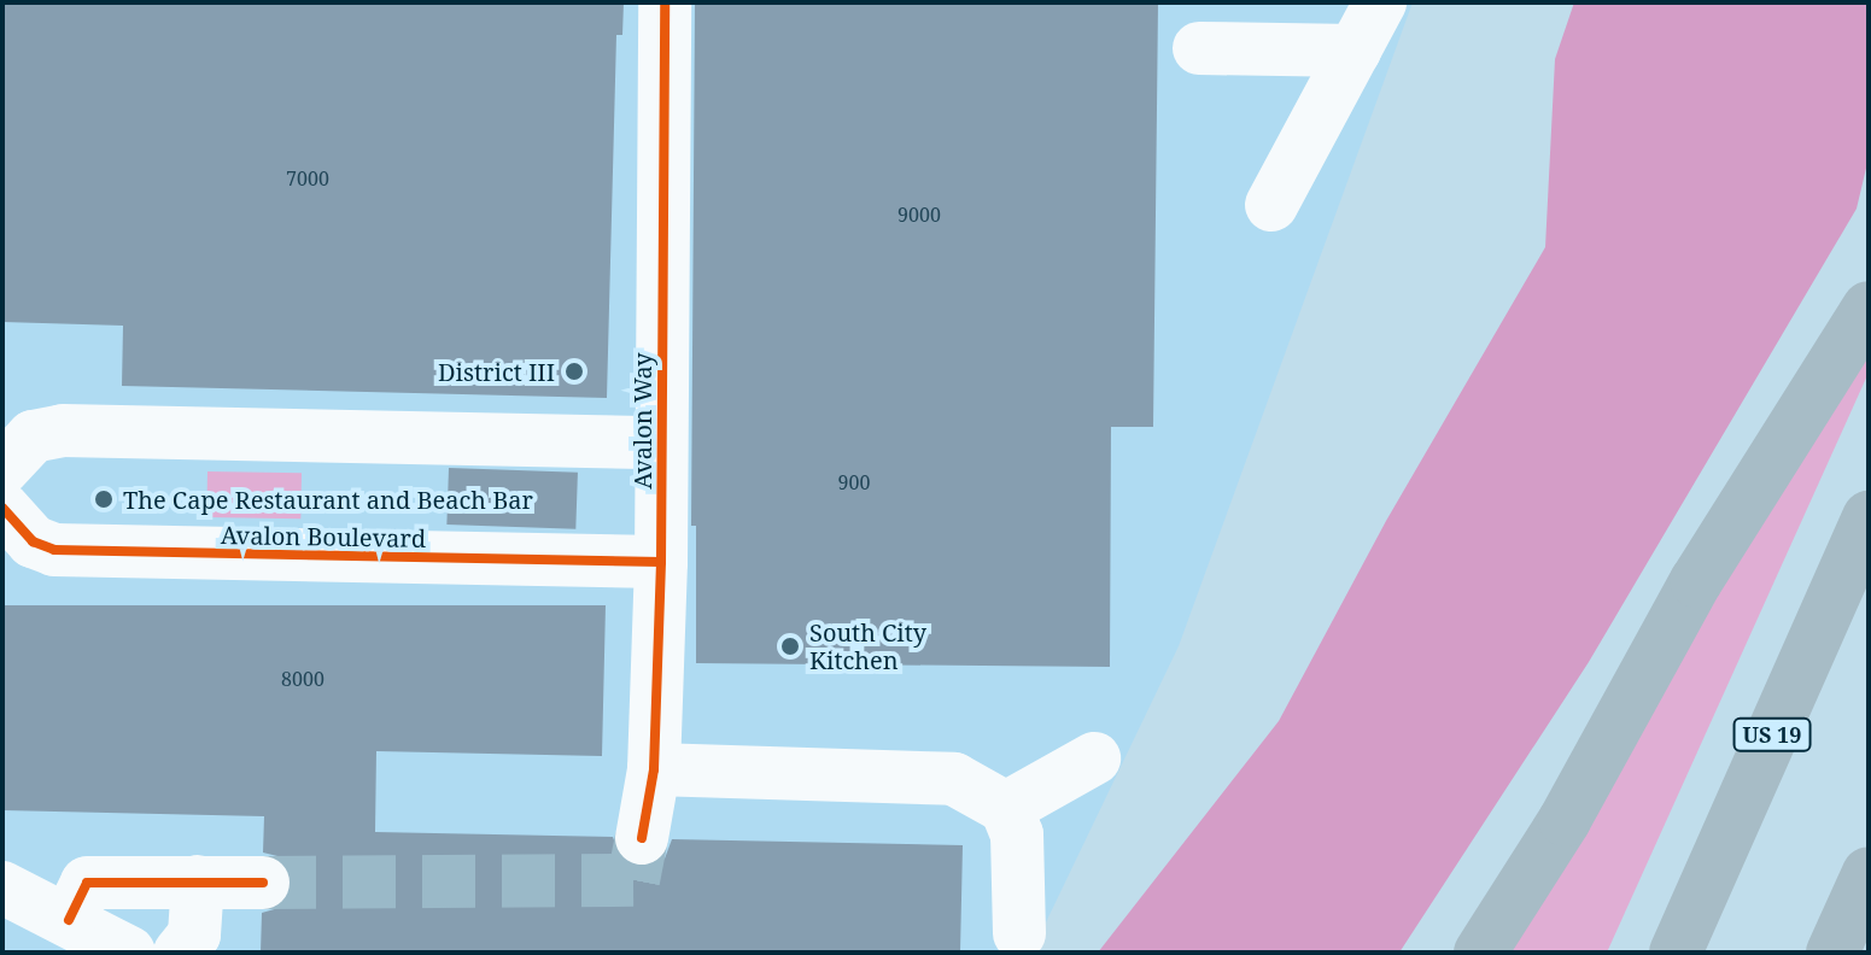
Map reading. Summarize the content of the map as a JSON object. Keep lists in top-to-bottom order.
{
  "streets": {
    "highway": ["US 19"],
    "street": ["Avalon Way", "Avalon Boulevard"]
  },
  "crossings": [
    ["Avalon Way", "Avalon Boulevard"]
  ],
  "places": ["District III", "The Cape Restaurant and Beach Bar", "South City Kitchen"],
  "house_numbers": [
    "7000",
    "9000",
    "900",
    "8000"
  ]
}
